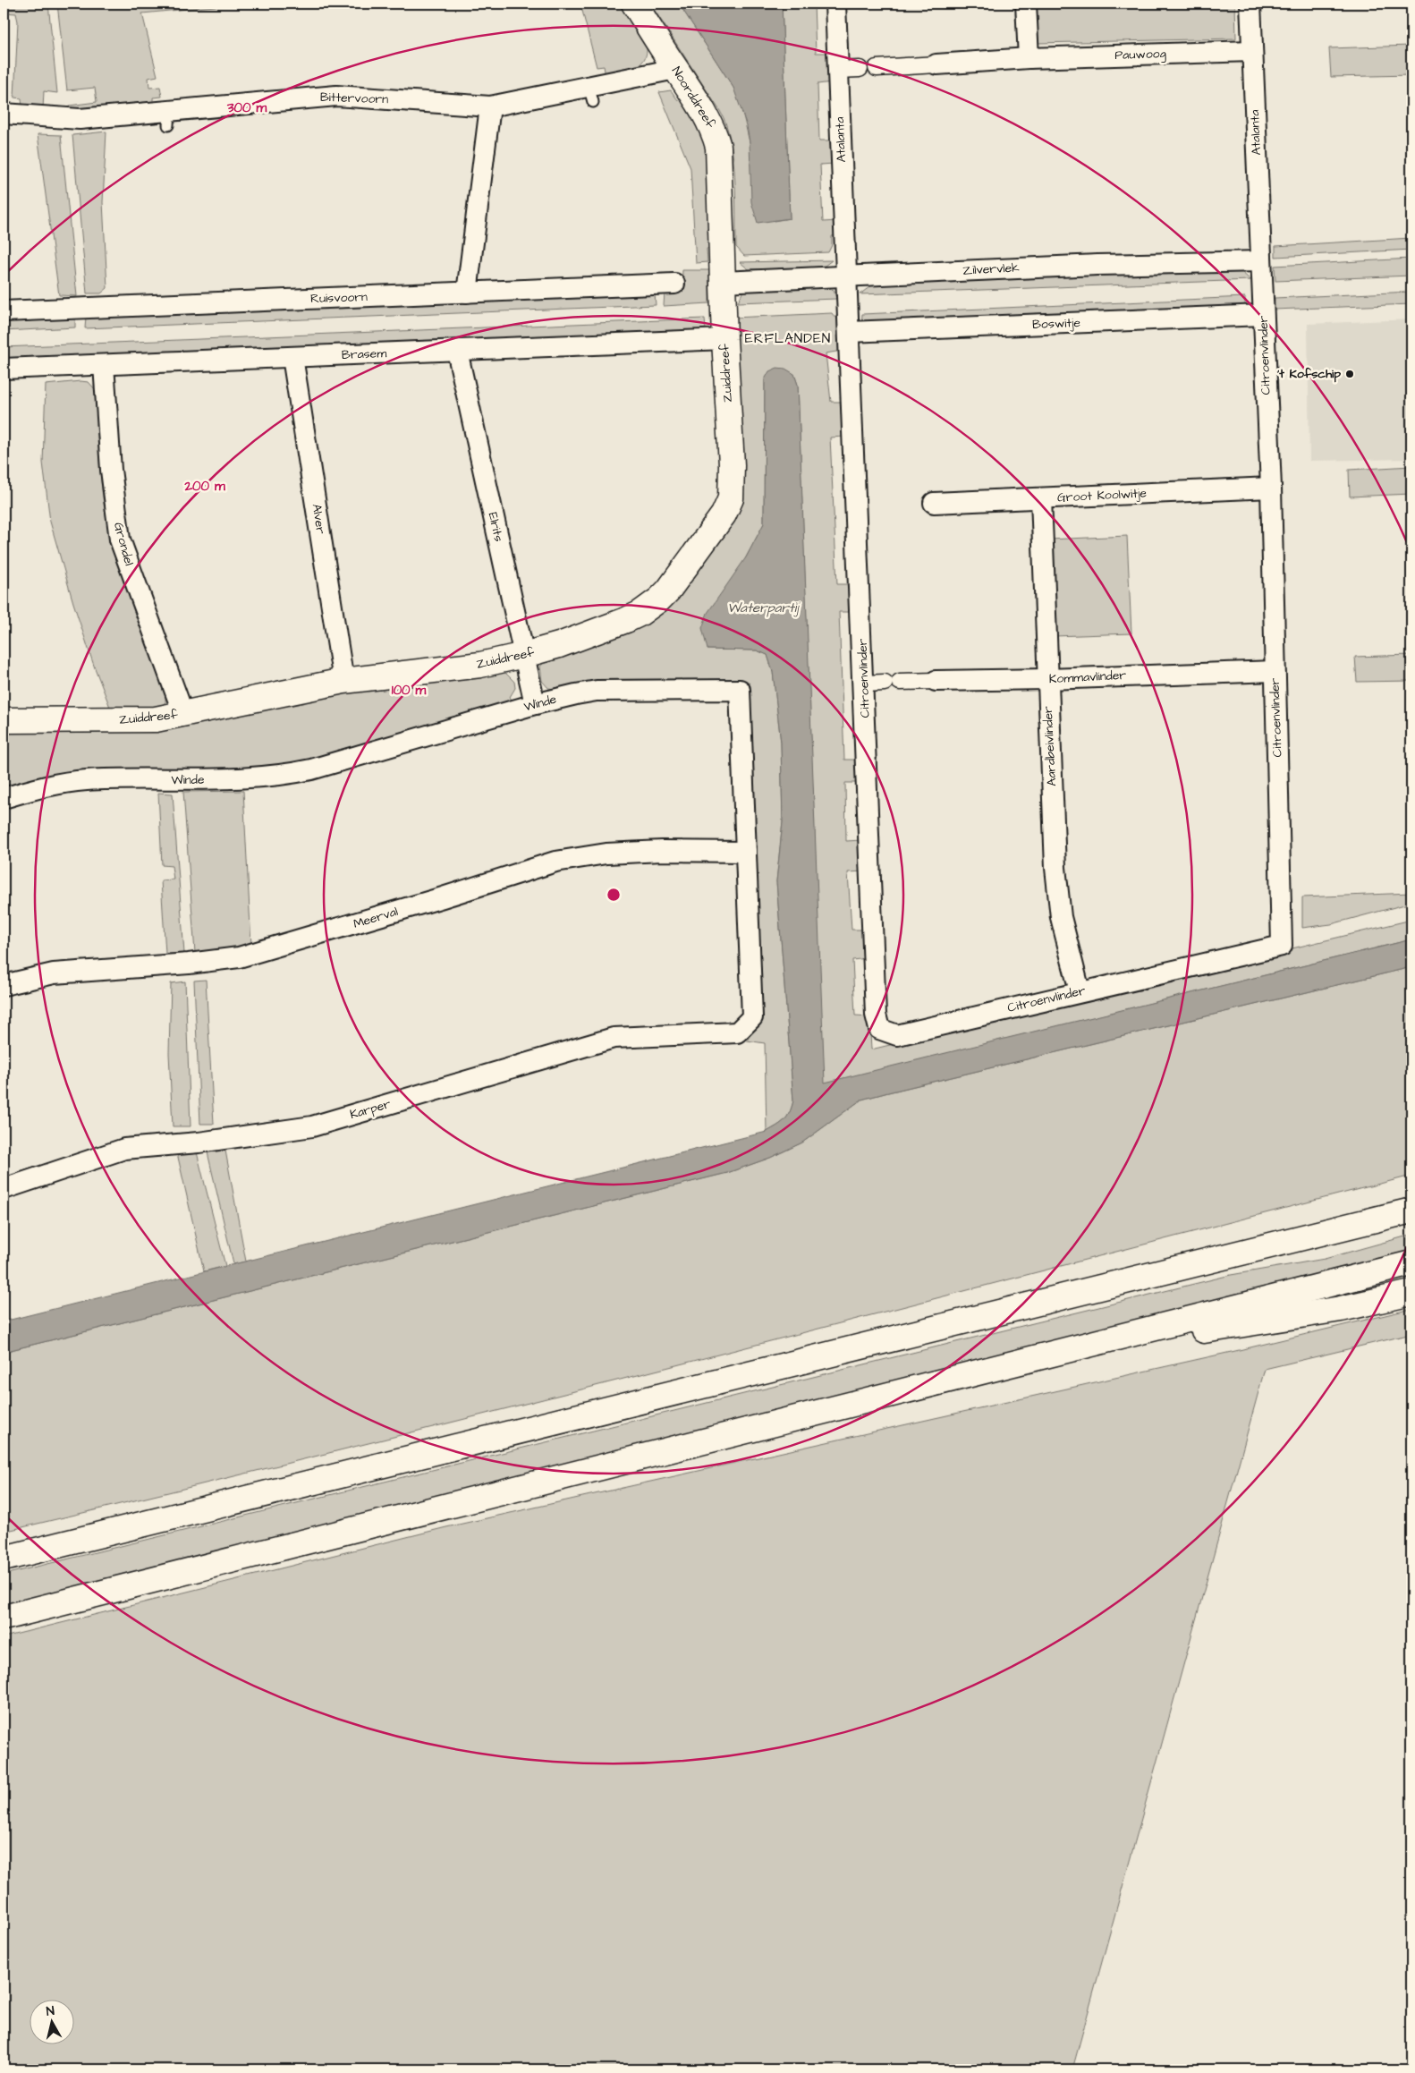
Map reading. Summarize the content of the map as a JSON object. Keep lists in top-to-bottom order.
{
  "streets": {
    "main road": ["Noorddreef", "Zuiddreef"],
    "street": [
      "Pauwoog",
      "Bittervoorn",
      "Atalanta",
      "Zilvervlek",
      "Ruisvoorn",
      "Boswitje",
      "Brasem",
      "Citroenvlinder",
      "Groot Koolwitje",
      "Alver",
      "Elrits",
      "Grondel",
      "Kommavlinder",
      "Winde",
      "Aardbeivlinder",
      "Meerval",
      "Karper"
    ]
  },
  "crossings": [
    ["Pauwoog", "Atalanta"],
    ["Noorddreef", "Bittervoorn"],
    ["Noorddreef", "Zilvervlek"],
    ["Noorddreef", "Zuiddreef"],
    ["Atalanta", "Zilvervlek"],
    ["Atalanta", "Citroenvlinder"],
    ["Zilvervlek", "Citroenvlinder"],
    ["Zilvervlek", "Zuiddreef"],
    ["Boswitje", "Citroenvlinder"],
    ["Brasem", "Zuiddreef"],
    ["Brasem", "Alver"],
    ["Brasem", "Elrits"],
    ["Brasem", "Grondel"],
    ["Citroenvlinder", "Groot Koolwitje"],
    ["Citroenvlinder", "Kommavlinder"],
    ["Citroenvlinder", "Aardbeivlinder"],
    ["Zuiddreef", "Alver"],
    ["Zuiddreef", "Elrits"],
    ["Zuiddreef", "Grondel"],
    ["Groot Koolwitje", "Aardbeivlinder"],
    ["Elrits", "Winde"],
    ["Kommavlinder", "Aardbeivlinder"],
    ["Winde", "Meerval"],
    ["Winde", "Karper"]
  ],
  "districts": ["ERFLANDEN"],
  "water": ["Waterpartij"],
  "places": ["'t Kofschip"],
  "north": "top",
  "rings": ["300 m", "200 m", "100 m"]
}
